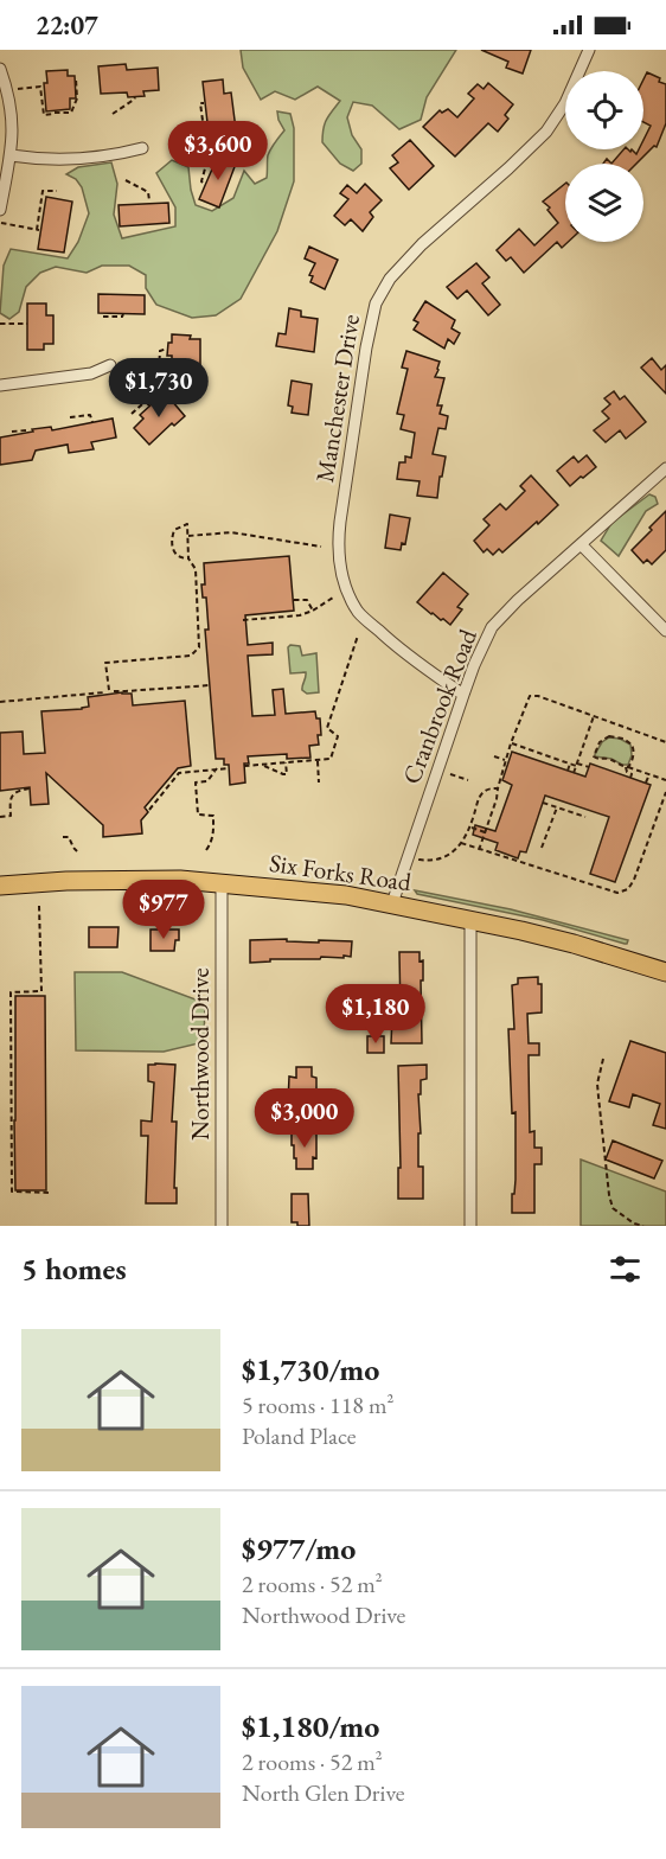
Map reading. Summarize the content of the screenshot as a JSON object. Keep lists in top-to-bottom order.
{
  "streets": {
    "main road": ["Six Forks Road"],
    "street": ["Manchester Drive", "Cranbrook Road", "Northwood Drive"]
  },
  "crossings": [
    ["Manchester Drive", "Cranbrook Road"],
    ["Cranbrook Road", "Six Forks Road"],
    ["Six Forks Road", "Northwood Drive"]
  ],
  "page": {
    "status": "22:07",
    "price": [
      "$3,600",
      "$1,730",
      "$977",
      "$1,180",
      "$3,000"
    ],
    "heading": "5 homes",
    "list": [
      {
        "name": "$1,730/mo",
        "note": "5 rooms · 118 m² · Poland Place"
      },
      {
        "name": "$977/mo",
        "note": "2 rooms · 52 m² · Northwood Drive"
      },
      {
        "name": "$1,180/mo",
        "note": "2 rooms · 52 m² · North Glen Drive"
      }
    ]
  }
}
